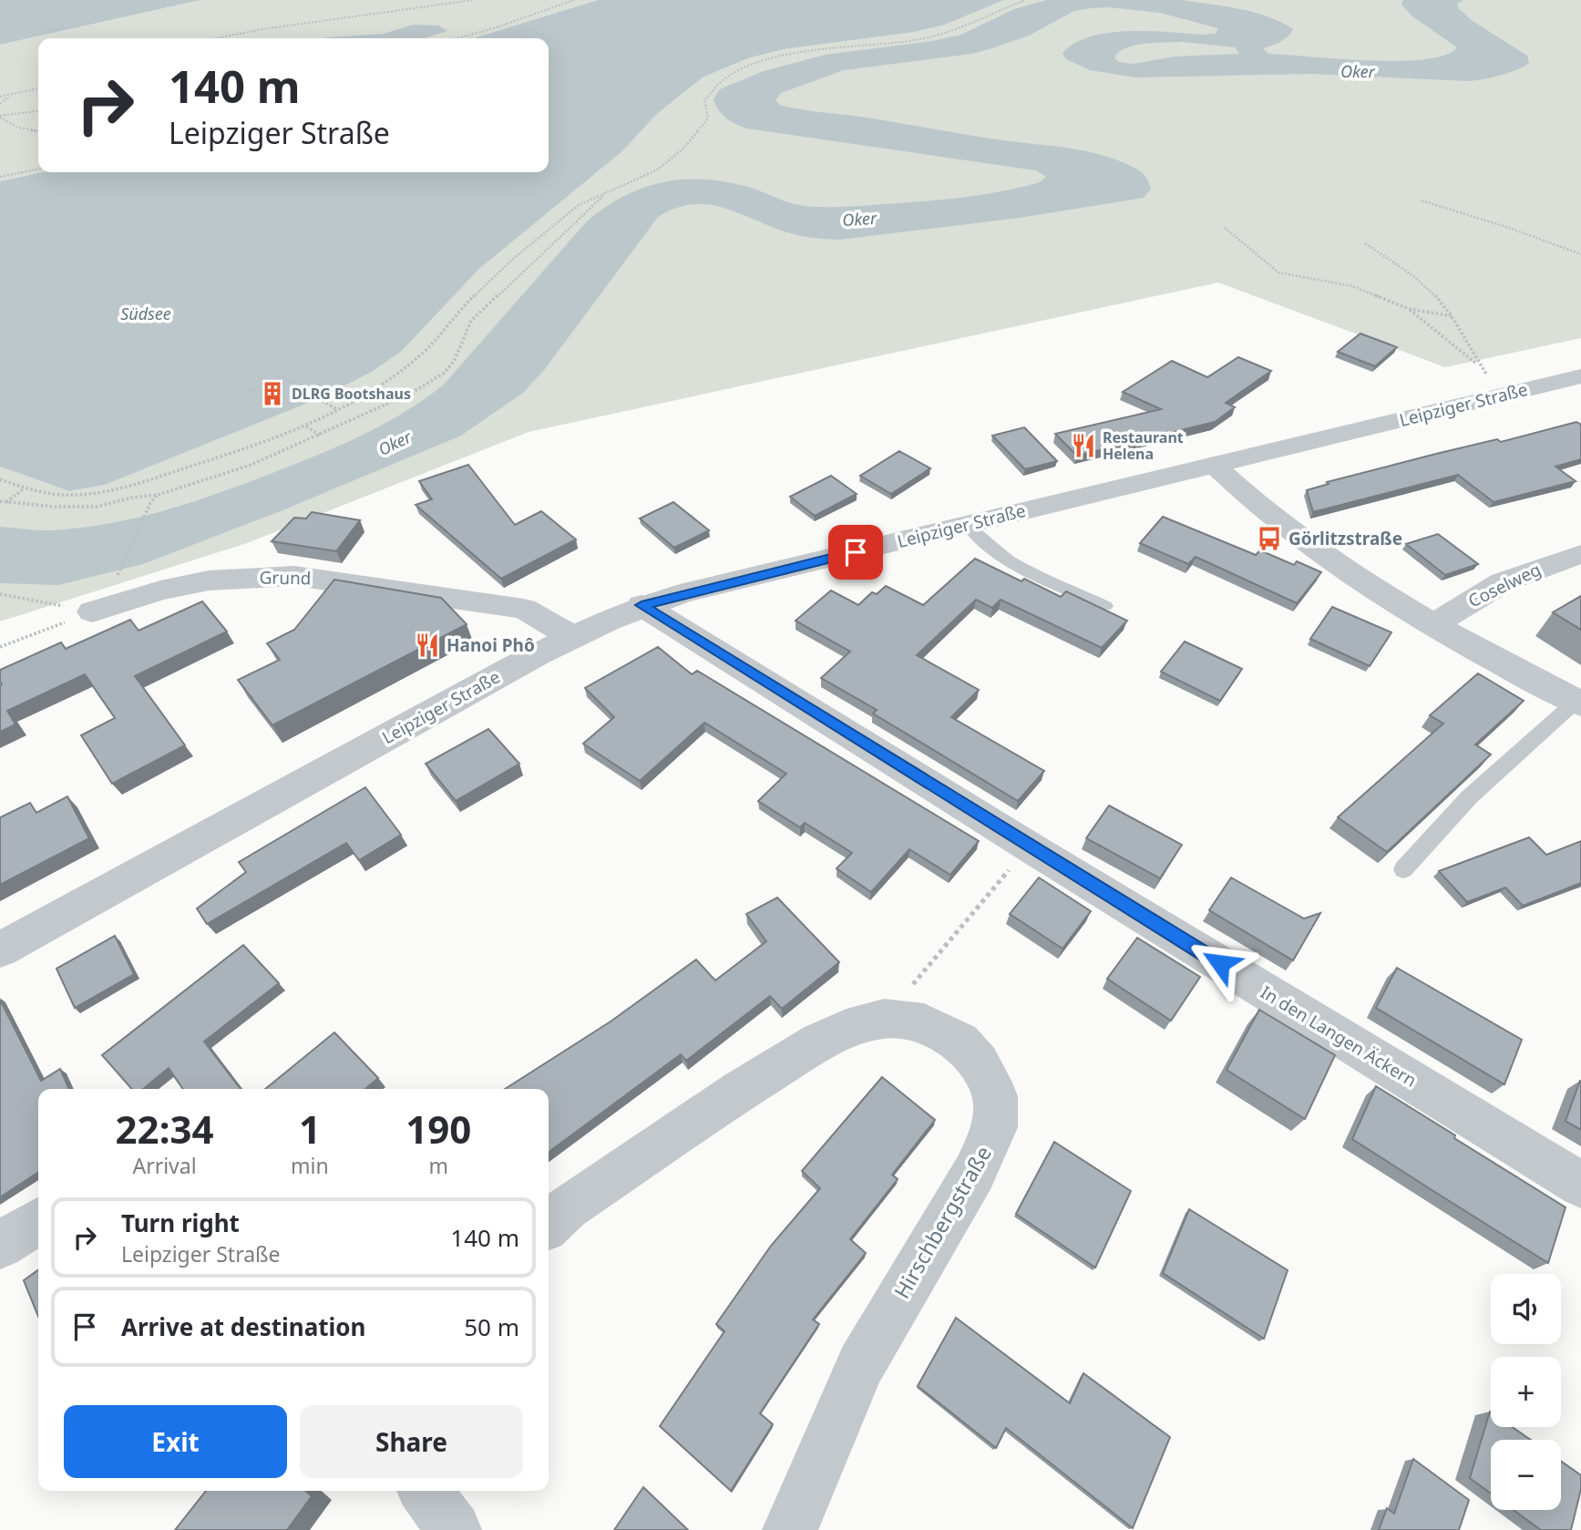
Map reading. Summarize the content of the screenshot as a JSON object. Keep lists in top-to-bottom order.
{
  "streets": {
    "street": [
      "Leipziger Straße",
      "Grund",
      "Coselweg",
      "In den Langen Äckern",
      "Hirschbergstraße"
    ]
  },
  "crossings": [
    ["Leipziger Straße", "Grund"],
    ["Leipziger Straße", "In den Langen Äckern"]
  ],
  "water": ["Oker", "Südsee"],
  "places": {
    "building": ["DLRG Bootshaus"],
    "restaurant": ["Restaurant Helena", "Hanoi Phô"],
    "bus stop": ["Görlitzstraße"]
  },
  "page": {
    "turn": ["140 m", "Leipziger Straße"],
    "eta": [
      "22:34",
      "Arrival",
      "1",
      "min",
      "190",
      "m"
    ],
    "list": [
      {
        "name": "Turn right",
        "note": "Leipziger Straße",
        "value": "140 m"
      },
      {
        "name": "Arrive at destination",
        "value": "50 m"
      }
    ],
    "map_buttons": ["+", "−"],
    "buttons": ["Exit", "Share"]
  }
}
